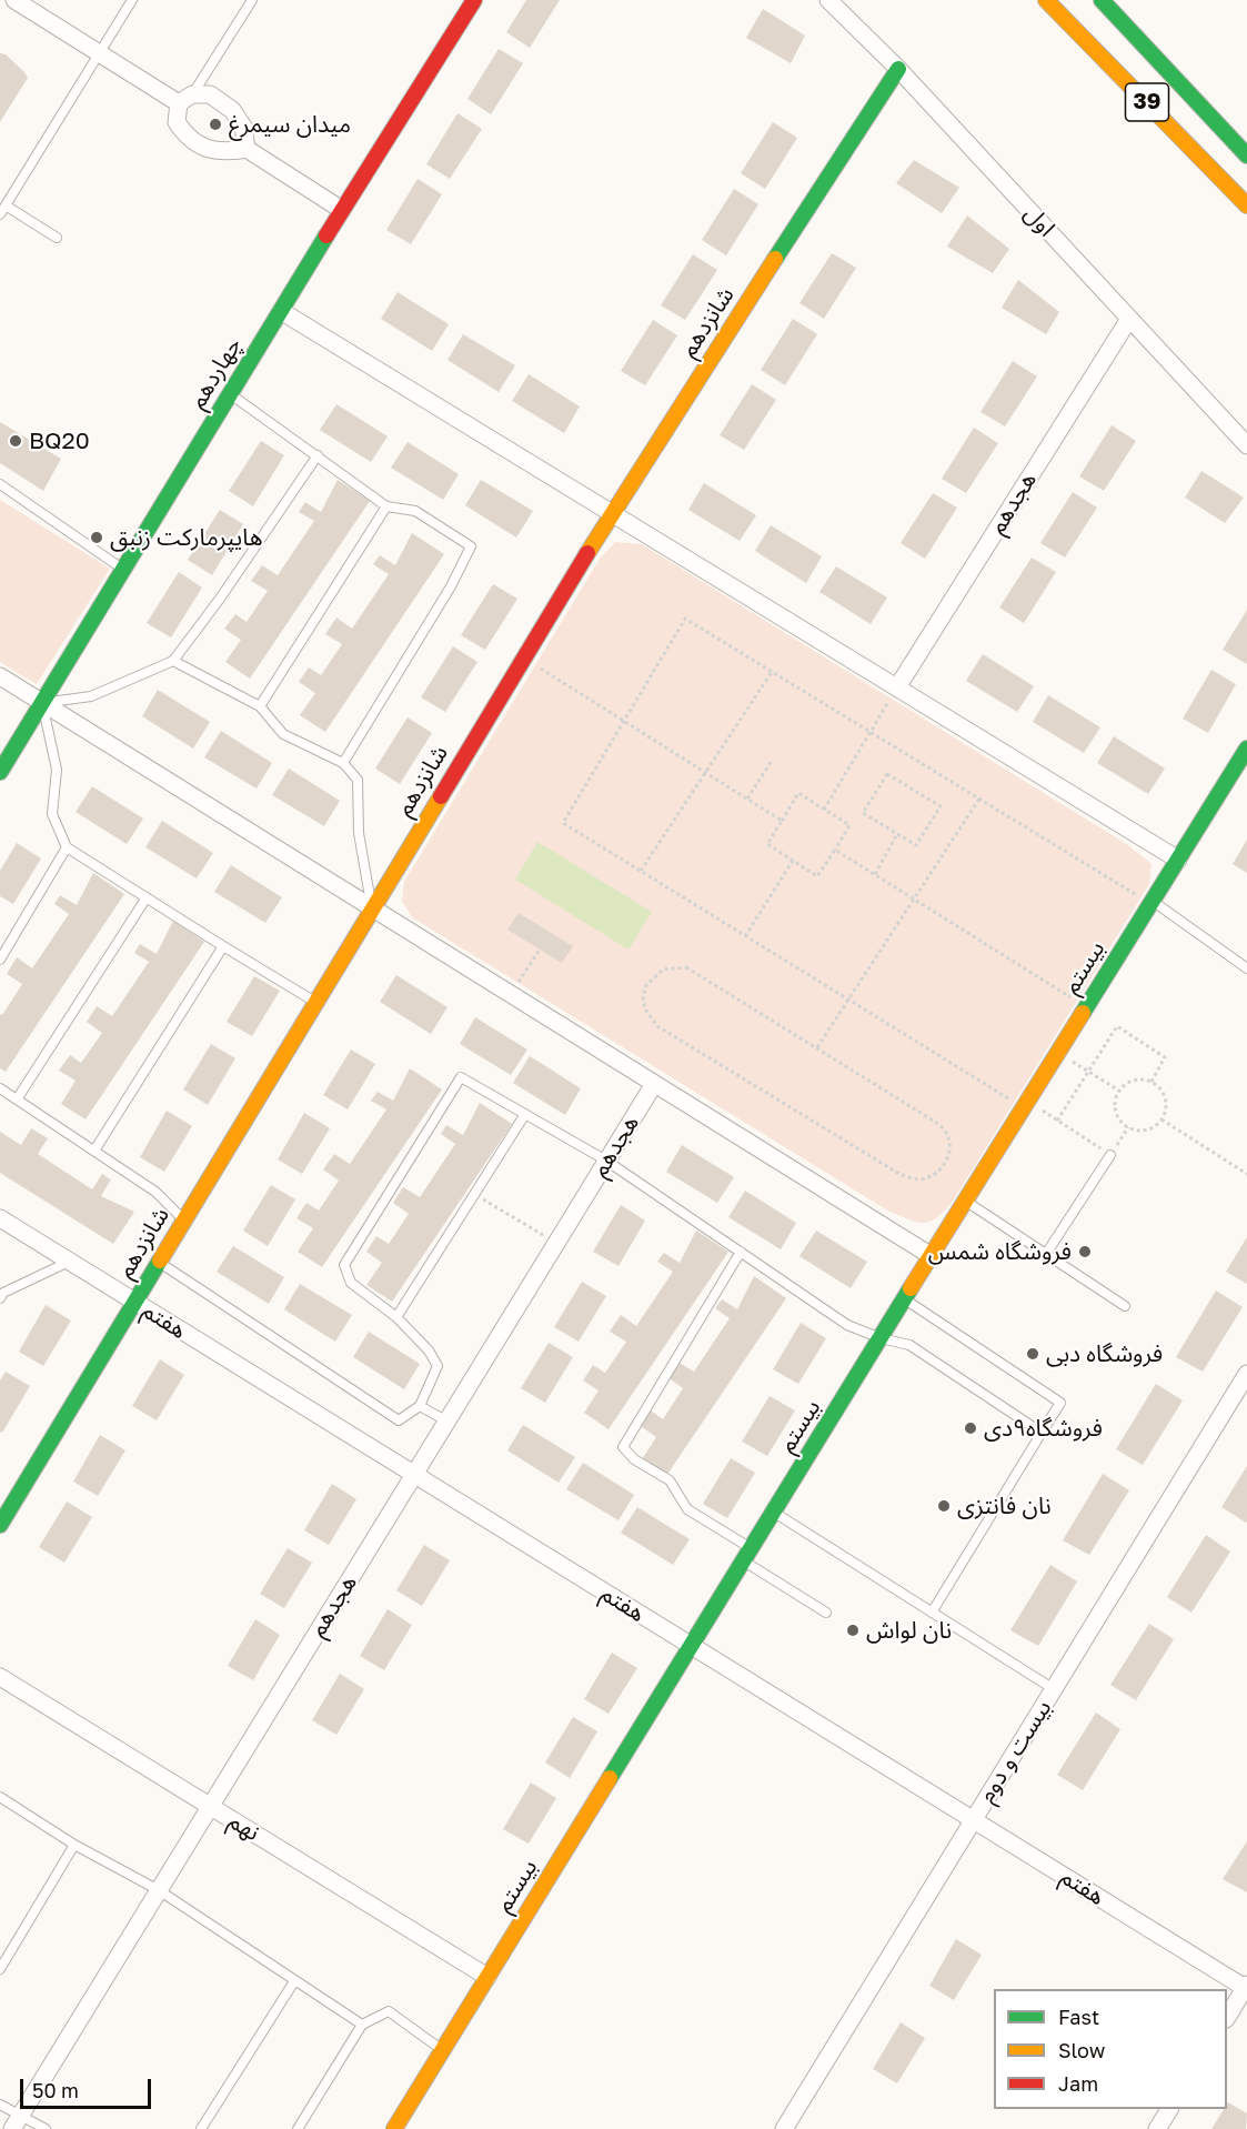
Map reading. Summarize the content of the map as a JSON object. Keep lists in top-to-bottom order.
{
  "streets": {
    "street": [
      "39",
      "اول",
      "شانزدهم",
      "چهاردهم",
      "هجدهم",
      "بیستم",
      "هفتم",
      "بیست و دوم",
      "نهم"
    ]
  },
  "crossings": [
    ["اول", "شانزدهم"],
    ["اول", "هجدهم"],
    ["شانزدهم", "هفتم"],
    ["هجدهم", "هفتم"],
    ["هجدهم", "نهم"],
    ["بیستم", "هفتم"],
    ["بیستم", "نهم"],
    ["هفتم", "بیست و دوم"]
  ],
  "places": [
    "میدان سیمرغ",
    "BQ20",
    "هایپرمارکت زنبق",
    "فروشگاه شمس",
    "فروشگاه دبی",
    "فروشگاه۹دی",
    "نان فانتزی",
    "نان لواش"
  ],
  "legend": ["Fast", "Slow", "Jam"],
  "scale_bar": "50 m"
}
